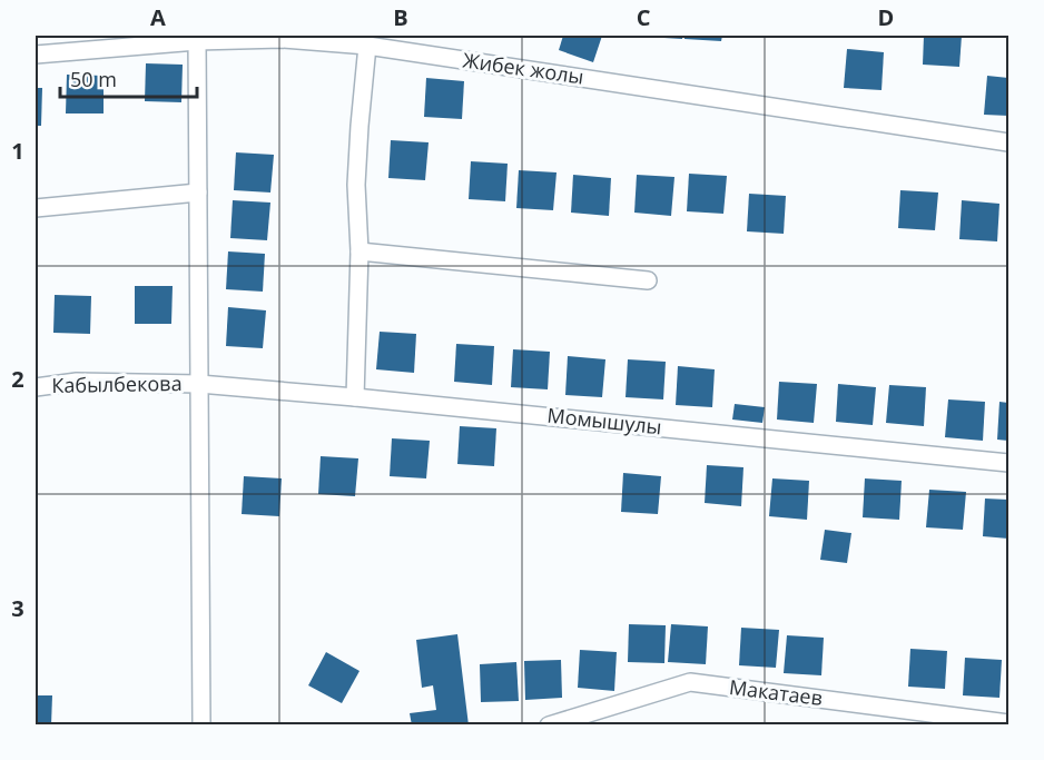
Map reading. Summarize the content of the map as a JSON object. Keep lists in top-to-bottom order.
{
  "streets": {
    "street": [
      "Жибек жолы",
      "Кабылбекова",
      "Момышулы",
      "Макатаев"
    ]
  },
  "crossings": [
    ["Кабылбекова", "Момышулы"]
  ],
  "scale_bar": "50 m",
  "grid": {
    "columns": [
      "A",
      "B",
      "C",
      "D"
    ],
    "rows": ["1", "2", "3"]
  }
}
